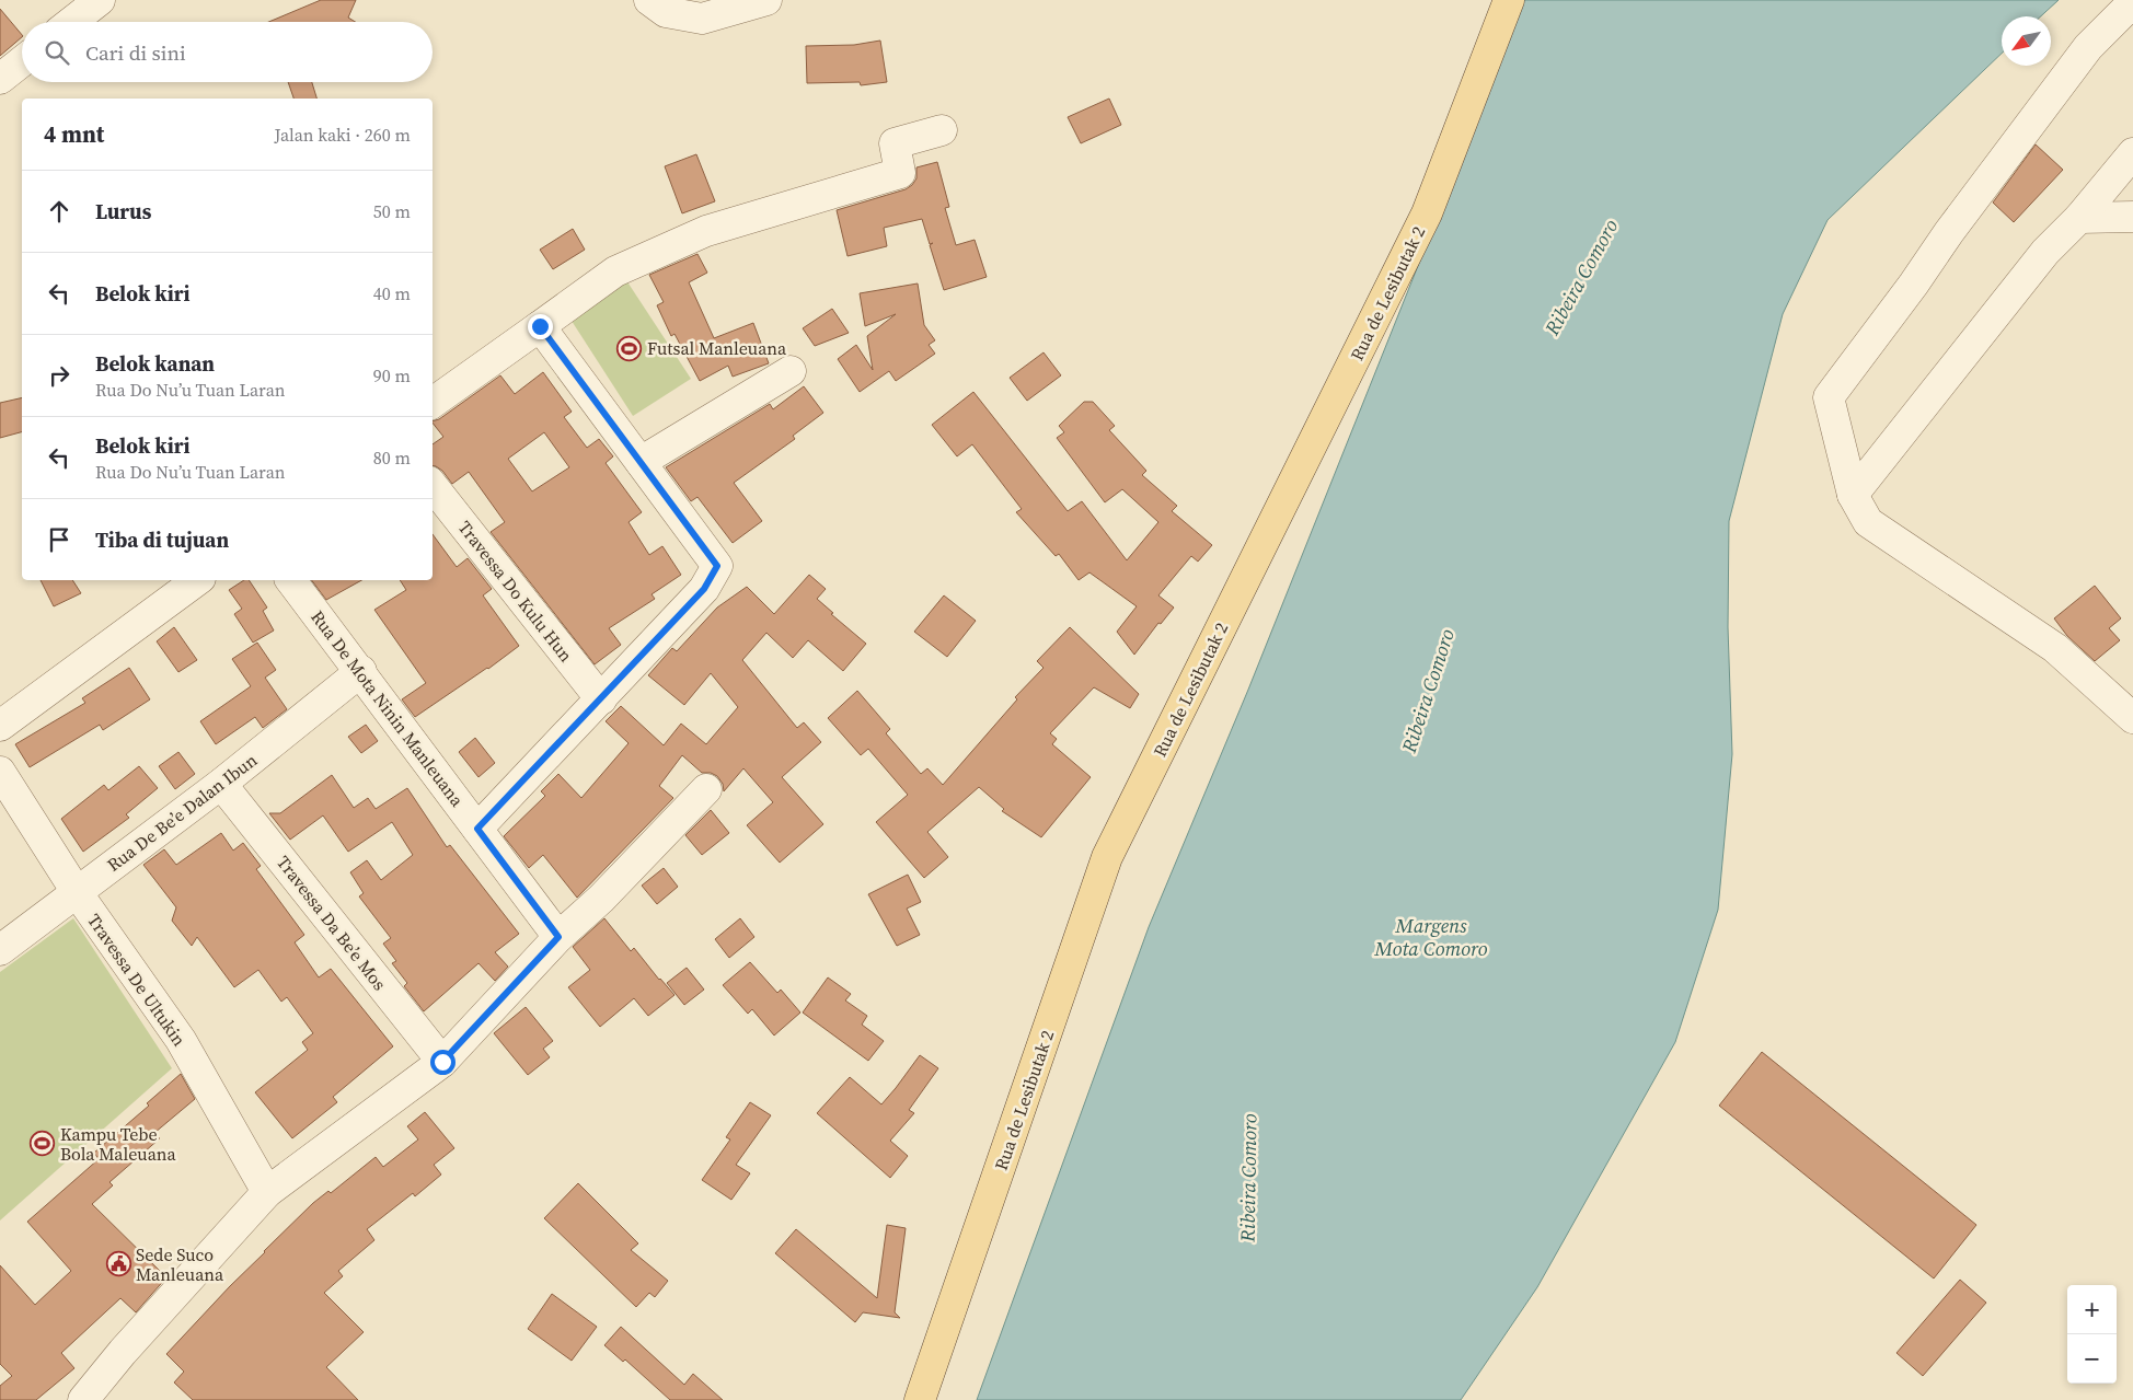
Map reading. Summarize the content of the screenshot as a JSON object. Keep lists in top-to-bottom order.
{
  "streets": {
    "main road": ["Rua de Lesibutak 2"],
    "street": [
      "Travessa Do Kulu Hun",
      "Rua De Mota Ninin Manleuana",
      "Rua De Be’e Dalan Ibun",
      "Travessa Da Be’e Mos",
      "Travessa De Ultukin"
    ]
  },
  "crossings": [
    ["Rua De Mota Ninin Manleuana", "Rua De Be’e Dalan Ibun"],
    ["Rua De Be’e Dalan Ibun", "Travessa Da Be’e Mos"],
    ["Rua De Be’e Dalan Ibun", "Travessa De Ultukin"]
  ],
  "water": ["Ribeira Comoro", "Margens Mota Comoro"],
  "places": {
    "sports": ["Futsal Manleuana", "Kampu Tebe Bola Maleuana"],
    "public building": ["Sede Suco Manleuana"]
  },
  "north": "bottom left",
  "page": {
    "search": "Cari di sini",
    "heading": ["4 mnt", "Jalan kaki · 260 m"],
    "list": [
      ["Lurus", "50 m"],
      ["Belok kiri", "40 m"],
      ["Belok kanan", "Rua Do Nu’u Tuan Laran", "90 m"],
      ["Belok kiri", "Rua Do Nu’u Tuan Laran", "80 m"],
      "Tiba di tujuan"
    ],
    "map_buttons": ["+", "−"]
  }
}
